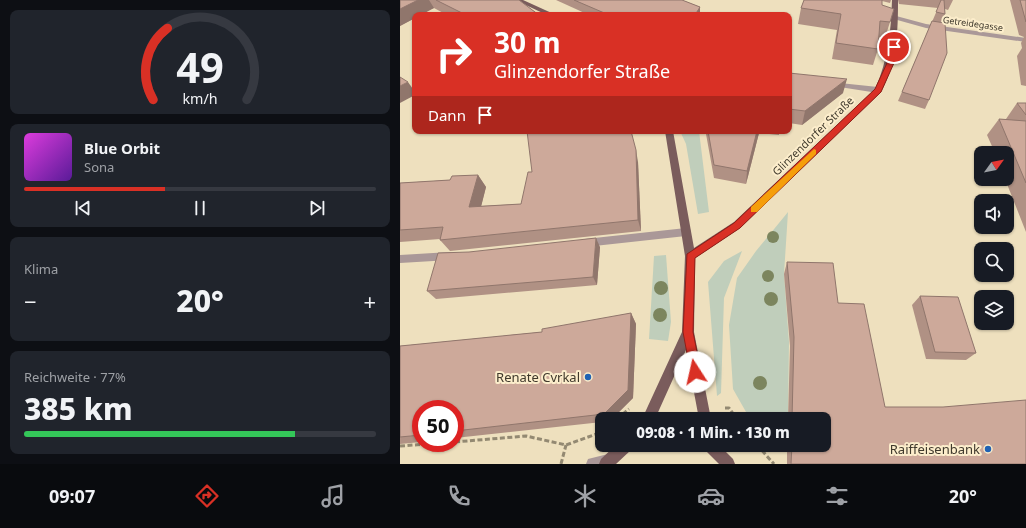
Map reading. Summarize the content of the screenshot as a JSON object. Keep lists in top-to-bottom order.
{
  "streets": {
    "main road": ["Glinzendorfer Straße"],
    "street": ["Getreidegasse"]
  },
  "crossings": [
    ["Getreidegasse", "Glinzendorfer Straße"]
  ],
  "places": ["Renate Cvrkal", "Raiffeisenbank"],
  "north": "top right",
  "page": {
    "turn": ["30 m", "Glinzendorfer Straße"],
    "then": "Dann",
    "song": ["Blue Orbit", "Sona"],
    "tile": [
      "Klima",
      ["Reichweite · 77%", "385 km"]
    ],
    "heat": ["−", "20°", "+"],
    "limit": "50",
    "trip": "09:08 · 1 Min. · 130 m",
    "tabs": ["09:07", "20°"],
    "gauge": ["49", "km/h"]
  }
}
